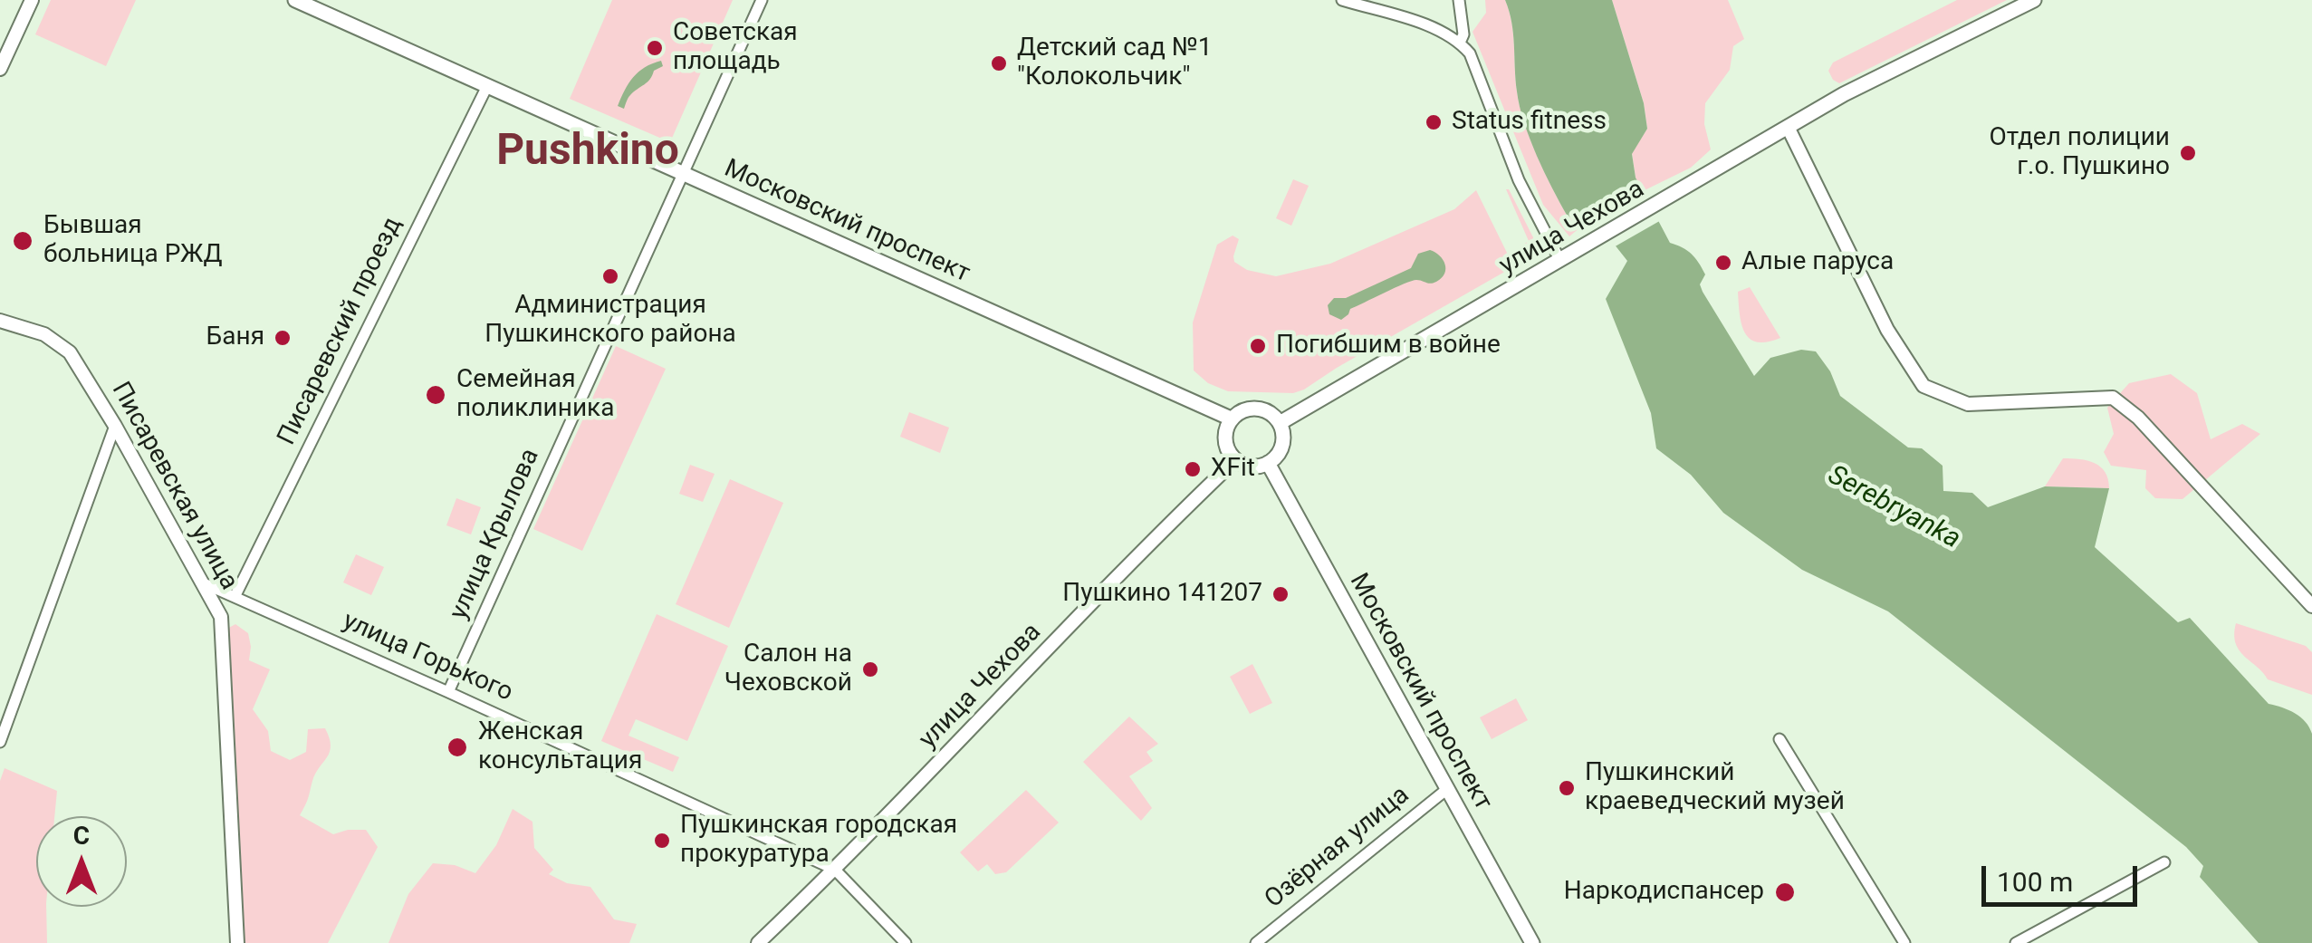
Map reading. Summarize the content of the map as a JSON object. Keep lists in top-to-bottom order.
{
  "streets": {
    "main road": ["Московский проспект", "улица Чехова"],
    "street": [
      "Писаревский проезд",
      "Писаревская улица",
      "улица Крылова",
      "улица Горького",
      "Озёрная улица"
    ]
  },
  "crossings": [
    ["Московский проспект", "улица Чехова"],
    ["Московский проспект", "Писаревский проезд"],
    ["Московский проспект", "улица Крылова"],
    ["Московский проспект", "Озёрная улица"],
    ["улица Чехова", "улица Горького"],
    ["Писаревский проезд", "улица Горького"],
    ["Писаревская улица", "улица Горького"],
    ["улица Крылова", "улица Горького"]
  ],
  "districts": ["Pushkino"],
  "water": ["Serebryanka"],
  "places": [
    "Советская площадь",
    "Детский сад №1 \"Колокольчик\"",
    "Status fitness",
    "Отдел полиции г.о. Пушкино",
    "Бывшая больница РЖД",
    "Алые паруса",
    "Администрация Пушкинского района",
    "Баня",
    "Погибшим в войне",
    "Семейная поликлиника",
    "XFit",
    "Пушкино 141207",
    "Салон на Чеховской",
    "Женская консультация",
    "Пушкинский краеведческий музей",
    "Пушкинская городская прокуратура",
    "Наркодиспансер"
  ],
  "scale_bar": "100 m",
  "north": "top"
}
